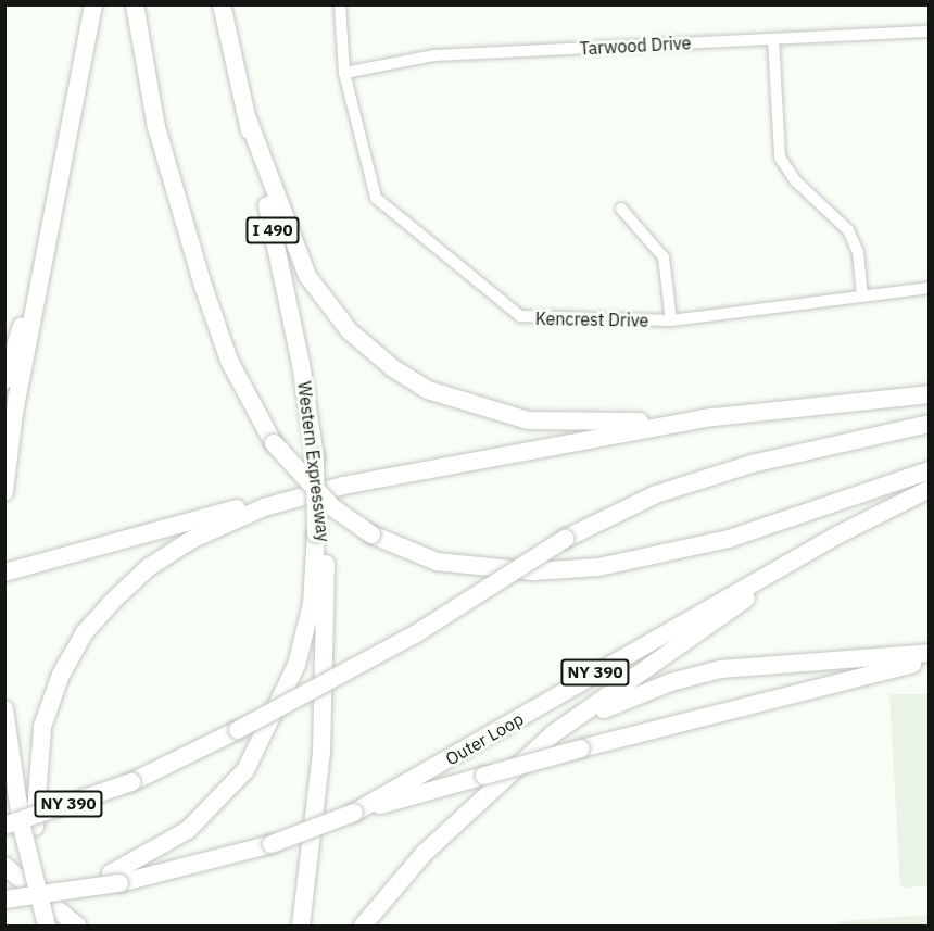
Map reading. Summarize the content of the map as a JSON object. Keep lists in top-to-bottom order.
{
  "streets": {
    "highway": [
      "I 490",
      "Western Expressway",
      "NY 390",
      "Outer Loop"
    ],
    "street": ["Tarwood Drive", "Kencrest Drive"]
  },
  "crossings": [
    ["Tarwood Drive", "Kencrest Drive"]
  ]
}
